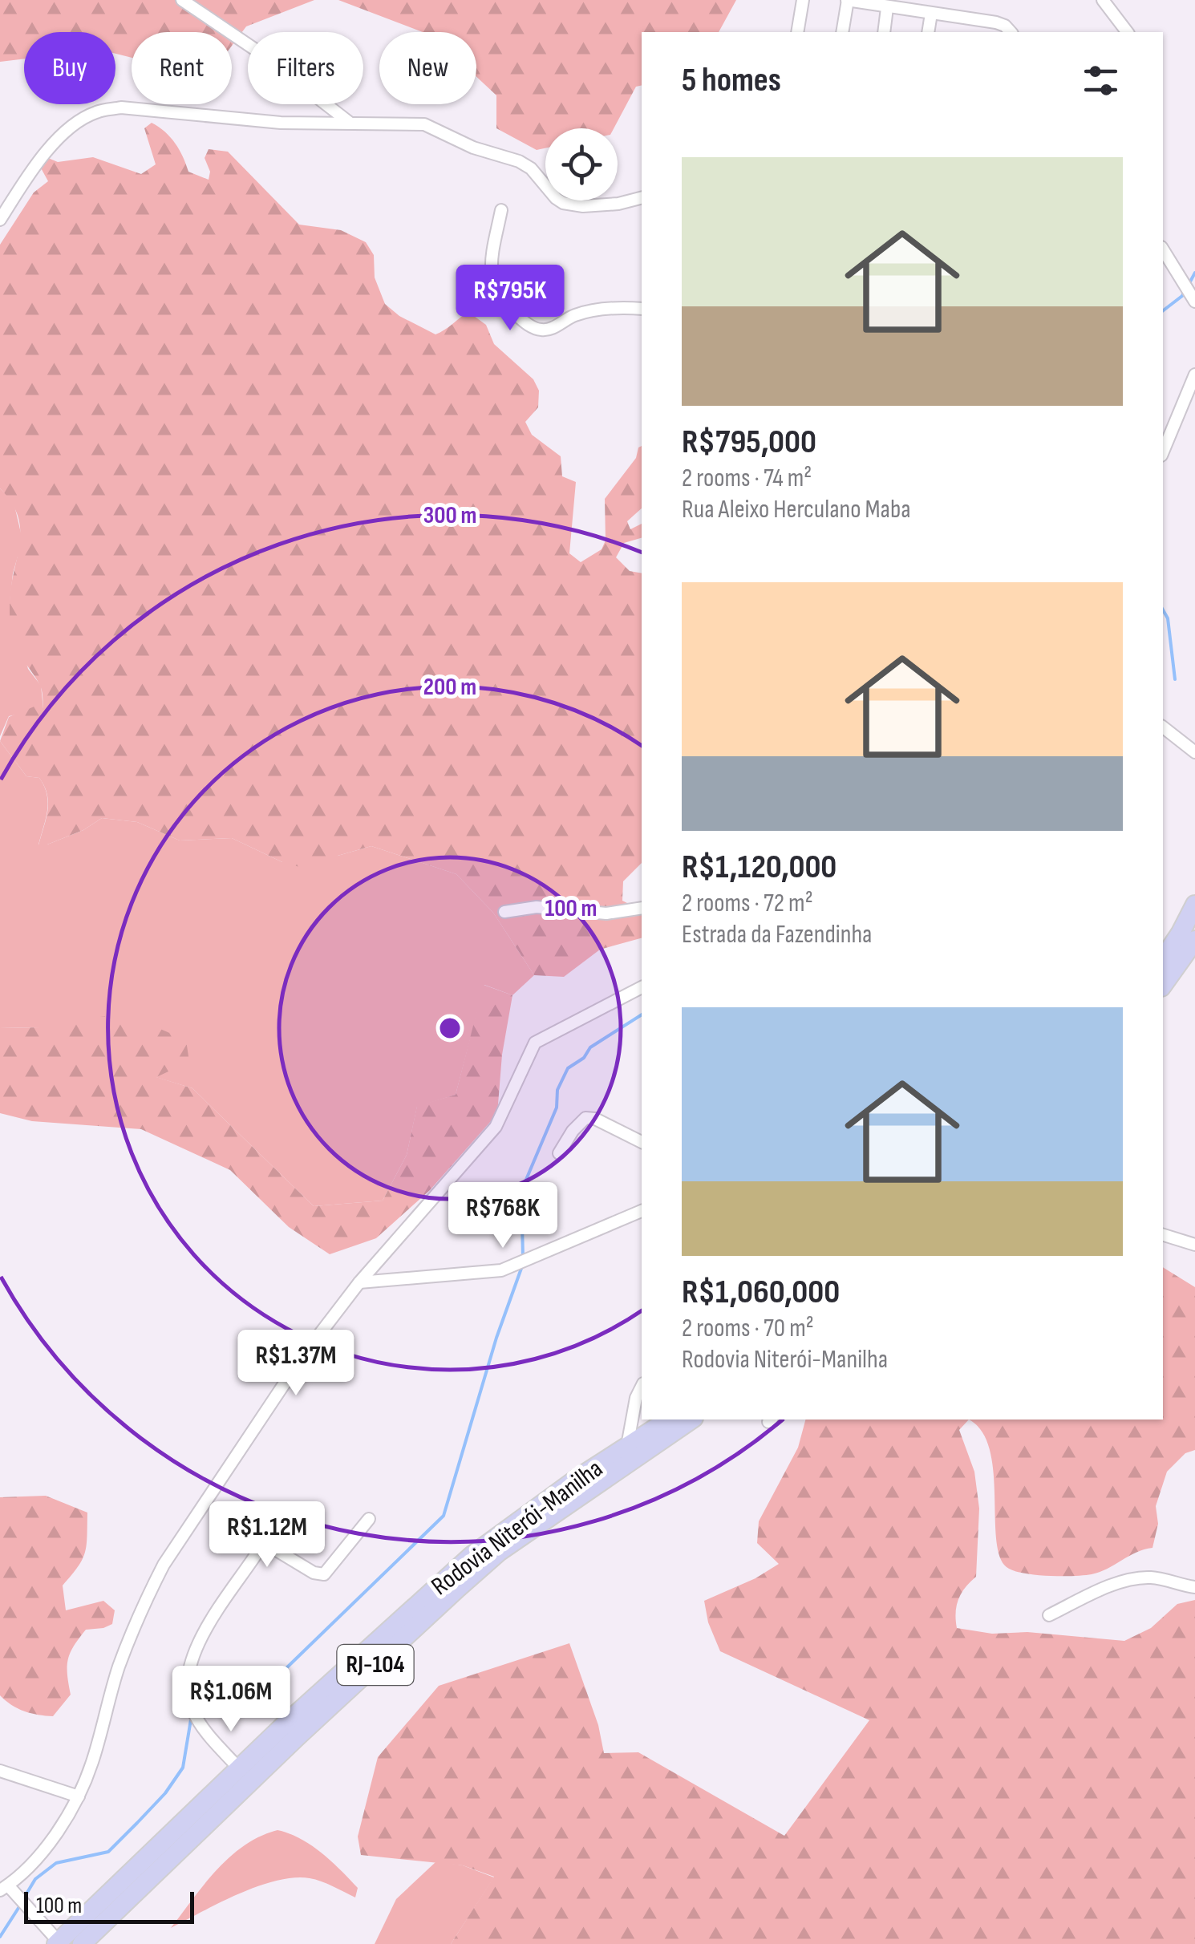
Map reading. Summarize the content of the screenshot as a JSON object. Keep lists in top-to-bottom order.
{
  "streets": {
    "highway": ["Rodovia Niterói-Manilha", "RJ-104"]
  },
  "scale_bar": "100 m",
  "page": {
    "chip": [
      "Buy",
      "Rent",
      "Filters",
      "New"
    ],
    "heading": "5 homes",
    "list": [
      {
        "name": "R$795,000",
        "note": "2 rooms · 74 m² · Rua Aleixo Herculano Maba"
      },
      {
        "name": "R$1,120,000",
        "note": "2 rooms · 72 m² · Estrada da Fazendinha"
      },
      {
        "name": "R$1,060,000",
        "note": "2 rooms · 70 m² · Rodovia Niterói-Manilha"
      }
    ],
    "price": [
      "R$795K",
      "R$768K",
      "R$1.37M",
      "R$1.12M",
      "R$1.06M"
    ],
    "scale": "100 m"
  },
  "rings": ["300 m", "200 m", "100 m"]
}
